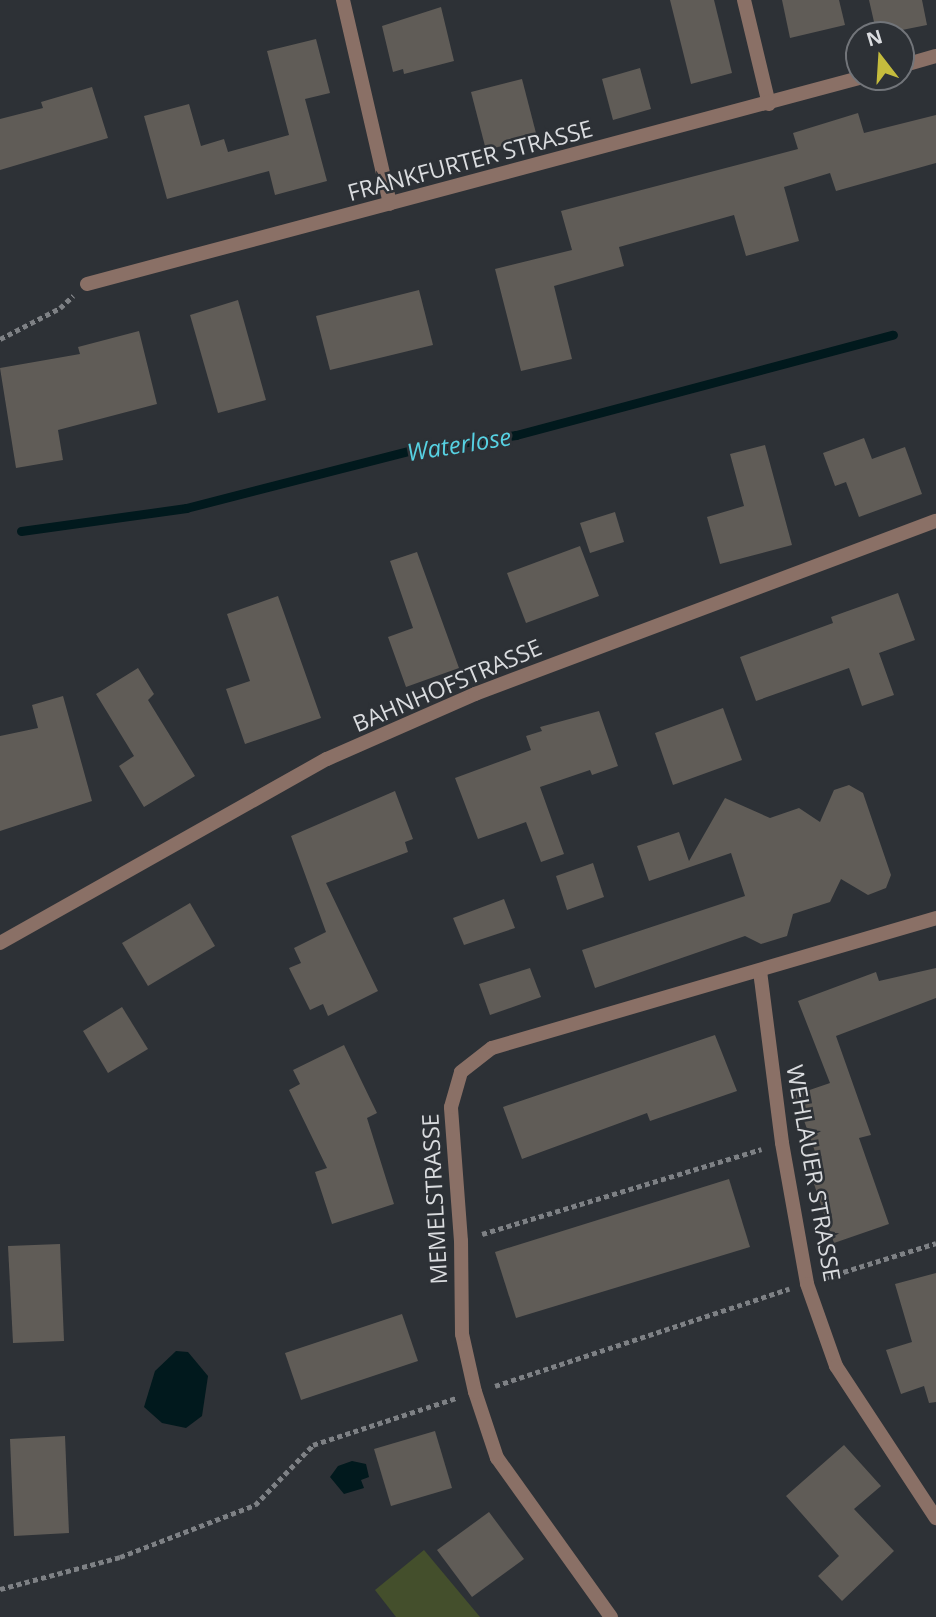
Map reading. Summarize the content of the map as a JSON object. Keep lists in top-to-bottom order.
{
  "streets": {
    "street": [
      "FRANKFURTER STRASSE",
      "BAHNHOFSTRASSE",
      "WEHLAUER STRASSE",
      "MEMELSTRASSE"
    ]
  },
  "crossings": [
    ["WEHLAUER STRASSE", "MEMELSTRASSE"]
  ],
  "water": ["Waterlose"],
  "north": "top"
}
